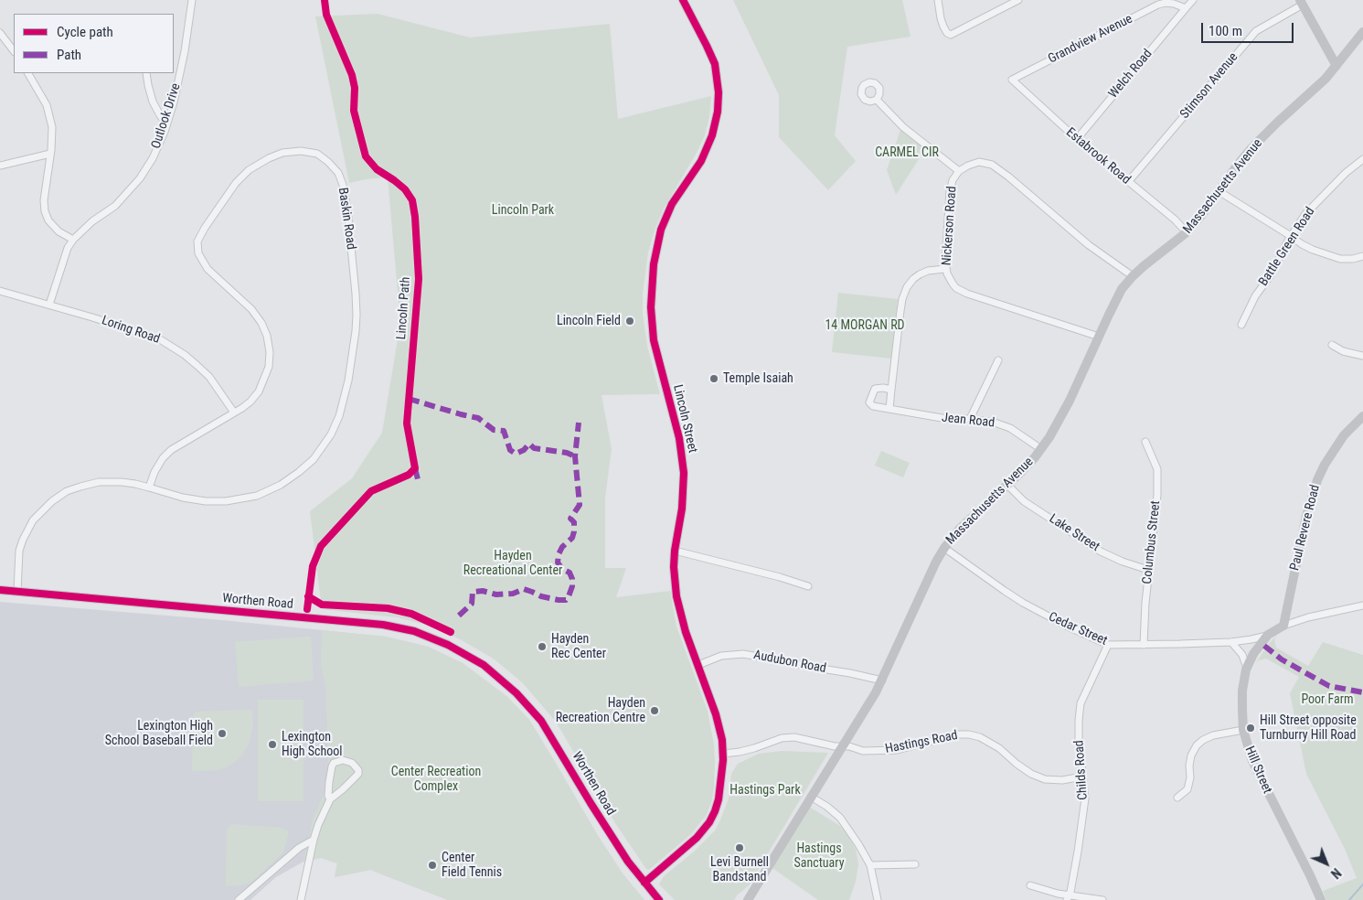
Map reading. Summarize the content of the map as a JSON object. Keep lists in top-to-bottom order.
{
  "streets": {
    "main road": [
      "Massachusetts Avenue",
      "Lincoln Street",
      "Paul Revere Road",
      "Worthen Road",
      "Cedar Street",
      "Hill Street"
    ],
    "street": [
      "Grandview Avenue",
      "Welch Road",
      "Stimson Avenue",
      "Outlook Drive",
      "Estabrook Road",
      "Baskin Road",
      "Nickerson Road",
      "Battle Green Road",
      "Loring Road",
      "Jean Road",
      "Lake Street",
      "Columbus Street",
      "Audubon Road",
      "Hastings Road",
      "Childs Road"
    ],
    "cycle path": ["Lincoln Path"]
  },
  "crossings": [
    ["Grandview Avenue", "Welch Road"],
    ["Grandview Avenue", "Estabrook Road"],
    ["Welch Road", "Estabrook Road"],
    ["Stimson Avenue", "Estabrook Road"],
    ["Outlook Drive", "Loring Road"],
    ["Estabrook Road", "Massachusetts Avenue"],
    ["Massachusetts Avenue", "Nickerson Road"],
    ["Massachusetts Avenue", "Jean Road"],
    ["Massachusetts Avenue", "Lake Street"],
    ["Massachusetts Avenue", "Cedar Street"],
    ["Massachusetts Avenue", "Audubon Road"],
    ["Massachusetts Avenue", "Hastings Road"],
    ["Baskin Road", "Loring Road"],
    ["Baskin Road", "Worthen Road"],
    ["Lincoln Street", "Worthen Road"],
    ["Lincoln Street", "Audubon Road"],
    ["Lincoln Street", "Hastings Road"],
    ["Paul Revere Road", "Cedar Street"],
    ["Lake Street", "Columbus Street"],
    ["Columbus Street", "Cedar Street"],
    ["Cedar Street", "Childs Road"],
    ["Cedar Street", "Hill Street"],
    ["Hastings Road", "Childs Road"]
  ],
  "parks": [
    "CARMEL CIR",
    "Lincoln Park",
    "14 MORGAN RD",
    "Hayden Recreational Center",
    "Poor Farm",
    "Center Recreation Complex",
    "Hastings Park",
    "Hastings Sanctuary"
  ],
  "places": [
    "Lincoln Field",
    "Temple Isaiah",
    "Hayden Rec Center",
    "Hayden Recreation Centre",
    "Hill Street opposite Turnburry Hill Road",
    "Lexington High School Baseball Field",
    "Lexington High School",
    "Levi Burnell Bandstand",
    "Center Field Tennis"
  ],
  "legend": ["Cycle path", "Path"],
  "scale_bar": "100 m",
  "north": "bottom right"
}
